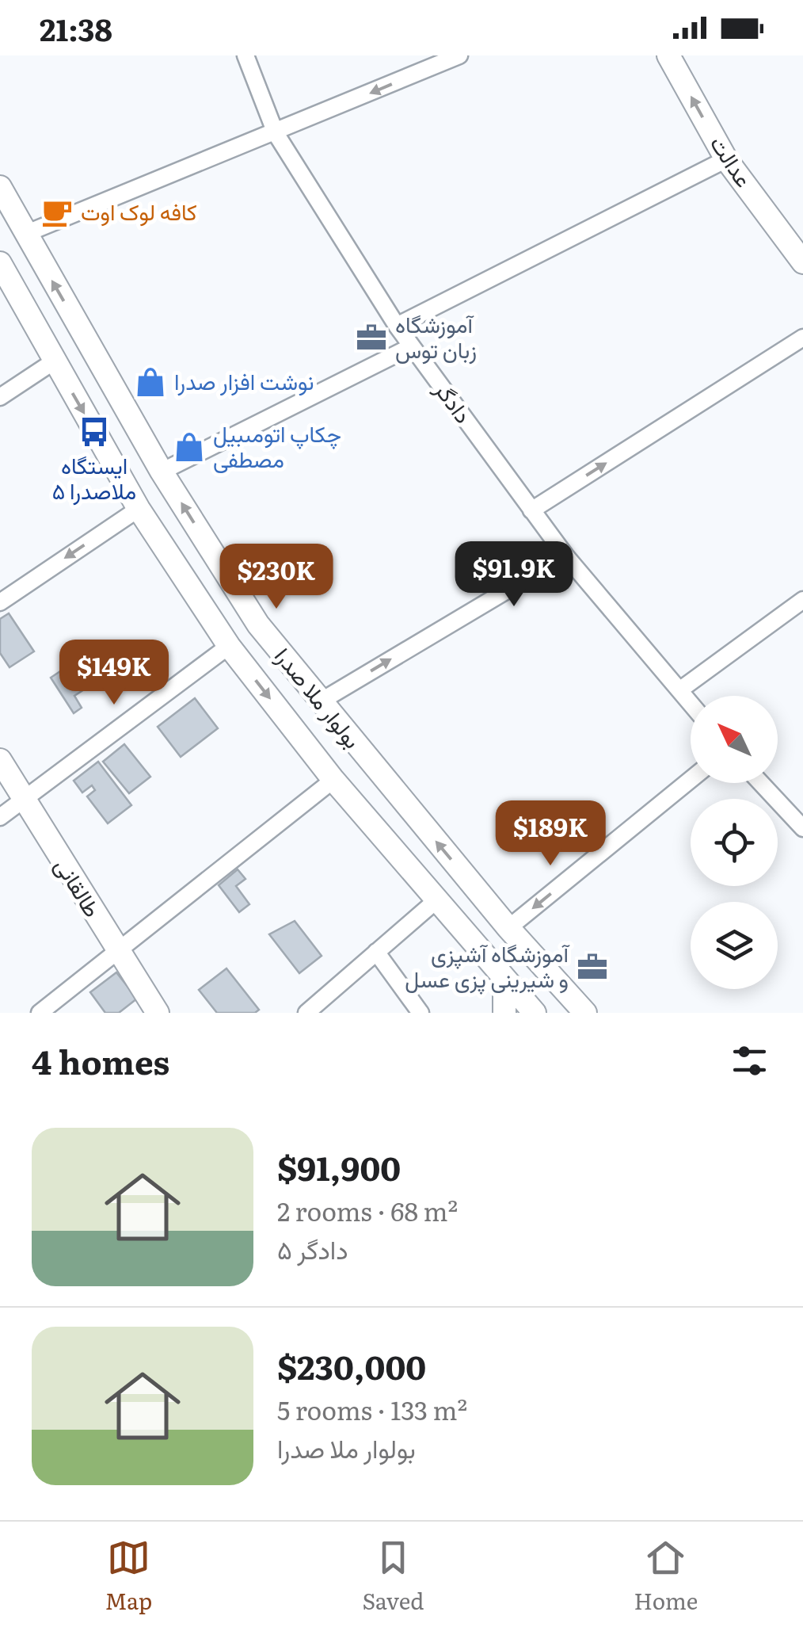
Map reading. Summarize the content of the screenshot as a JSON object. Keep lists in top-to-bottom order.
{
  "streets": {
    "main road": ["عدالت", "بولوار ملا صدرا", "طالقانی"],
    "street": ["دادگر"]
  },
  "one_way": ["عدالت"],
  "places": {
    "cafe": ["کافه لوک اوت"],
    "office": ["آموزشگاه زبان توس", "آموزشگاه آشپزی و شیرینی پزی عسل"],
    "shop": ["نوشت افزار صدرا", "چکاپ اتومىبیل مصطفی"],
    "bus stop": ["ایستگاه ملاصدرا ۵"]
  },
  "north": "top left",
  "page": {
    "status": "21:38",
    "price": [
      "$91.9K",
      "$230K",
      "$149K",
      "$189K"
    ],
    "heading": "4 homes",
    "list": [
      {
        "name": "$91,900",
        "note": "2 rooms · 68 m² · دادگر ۵"
      },
      {
        "name": "$230,000",
        "note": "5 rooms · 133 m² · بولوار ملا صدرا"
      }
    ],
    "tabs": ["Map", "Saved", "Home"]
  }
}
